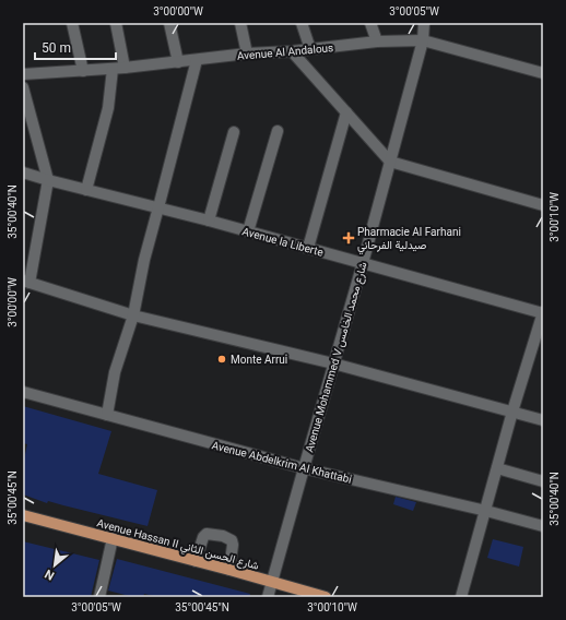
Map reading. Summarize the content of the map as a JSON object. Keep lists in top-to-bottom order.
{
  "streets": {
    "main road": ["Avenue Hassan II شارع الحسن الثاني"],
    "street": [
      "Avenue Al Andalous",
      "Avenue la Liberte",
      "Avenue Mohammed V شارع محمد الخامس",
      "Avenue Abdelkrim Al Khattabi"
    ]
  },
  "crossings": [
    ["Avenue Al Andalous", "Avenue Mohammed V شارع محمد الخامس"],
    ["Avenue la Liberte", "Avenue Mohammed V شارع محمد الخامس"],
    ["Avenue Mohammed V شارع محمد الخامس", "Avenue Abdelkrim Al Khattabi"],
    ["Avenue Mohammed V شارع محمد الخامس", "Avenue Hassan II شارع الحسن الثاني"]
  ],
  "places": {
    "health": ["Pharmacie Al Farhani صيدلية الفرحاني"],
    "other": ["Monte Arrui"]
  },
  "scale_bar": "50 m",
  "north": "bottom left",
  "coordinates": [
    "3°00'00\"W",
    "3°00'05\"W",
    "35°00'40\"N",
    "3°00'10\"W",
    "35°00'45\"N"
  ]
}
